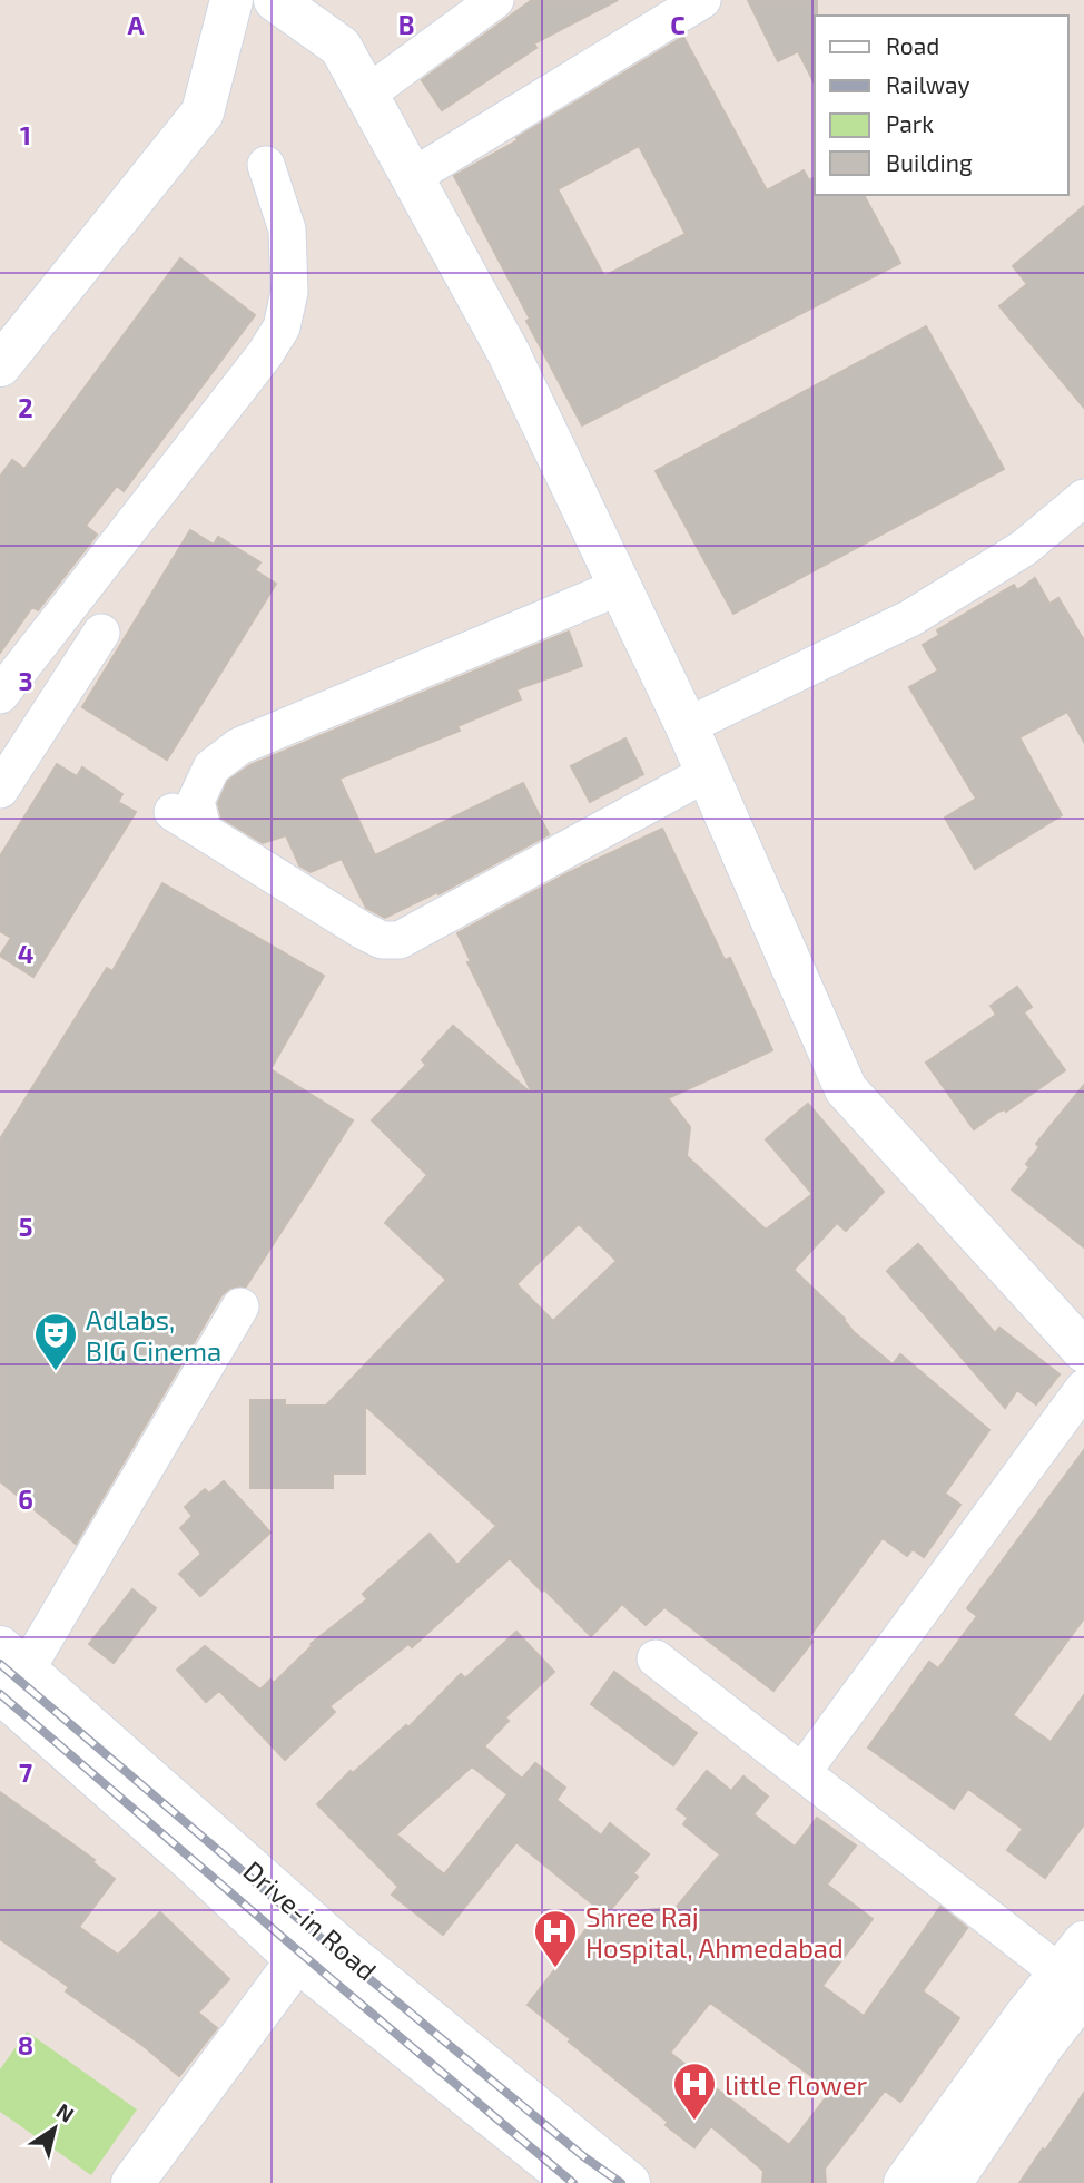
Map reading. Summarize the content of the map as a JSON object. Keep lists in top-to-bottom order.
{
  "streets": {
    "street": ["Drive-in Road"]
  },
  "places": {
    "theatre": ["Adlabs, BIG Cinema"],
    "hospital": ["Shree Raj Hospital, Ahmedabad", "little flower"]
  },
  "legend": [
    "Road",
    "Railway",
    "Park",
    "Building"
  ],
  "north": "top right",
  "grid": {
    "columns": ["A", "B", "C"],
    "rows": [
      "1",
      "2",
      "3",
      "4",
      "5",
      "6",
      "7",
      "8"
    ]
  }
}
